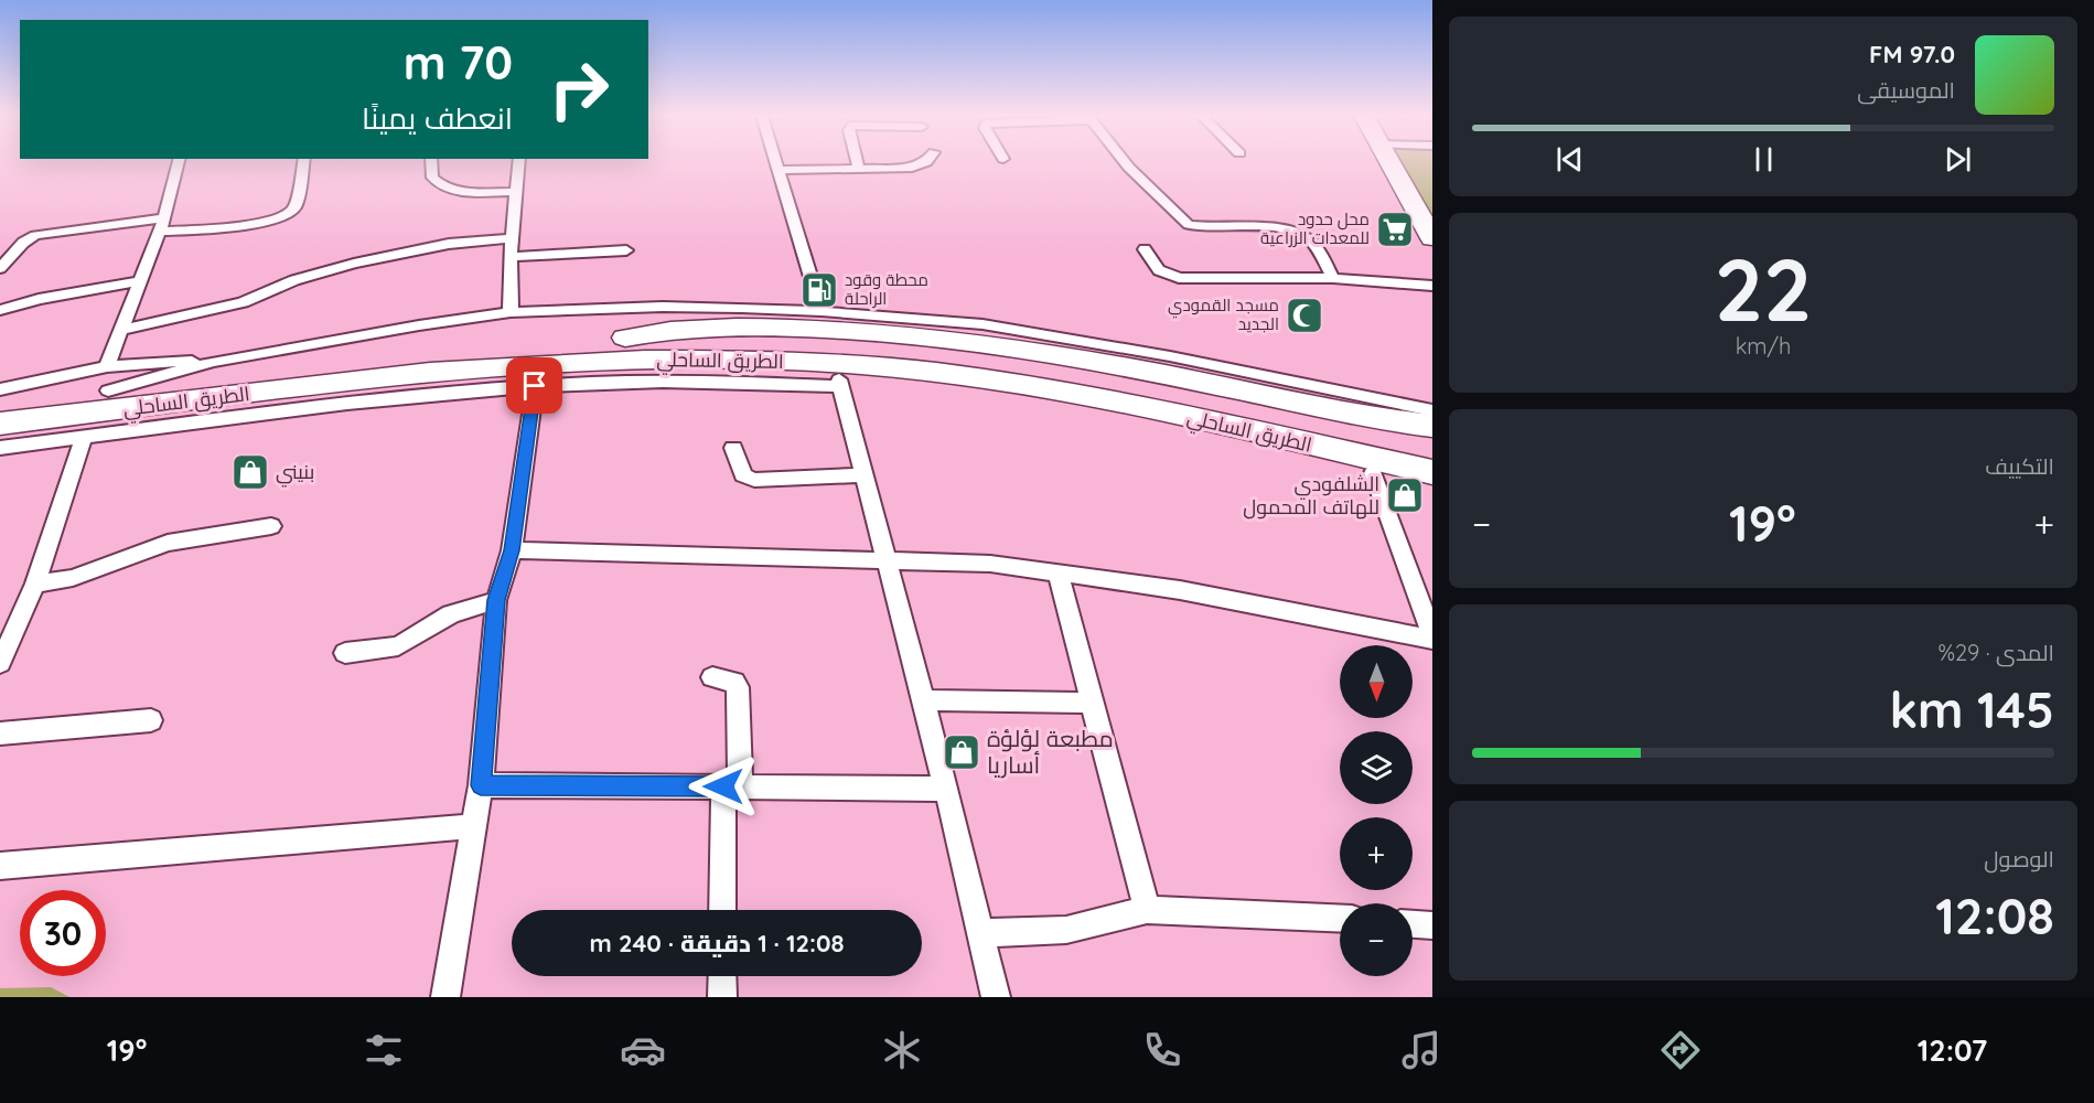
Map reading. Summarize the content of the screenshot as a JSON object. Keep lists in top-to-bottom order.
{
  "streets": {
    "highway": ["الطريق الساحلي"]
  },
  "places": {
    "supermarket": ["محل حدود للمعدات الزراعية"],
    "fuel station": ["محطة وقود الراحلة"],
    "mosque": ["مسجد القمودي الجديد"],
    "shop": ["بنيني", "الشلفودي للهاتف المحمول", "مطبعة لؤلؤة أساريا"]
  },
  "north": "bottom",
  "page": {
    "turn": ["70 m", "انعطف يمينًا"],
    "song": ["97.0 FM", "الموسيقى"],
    "tile": [
      ["22", "km/h"],
      "التكييف",
      ["المدى · 29%", "145 km"],
      ["الوصول", "12:08"]
    ],
    "heat": ["−", "19°", "+"],
    "map_buttons": ["+", "−"],
    "limit": "30",
    "trip": "12:08 · 1 دقيقة · 240 m",
    "tabs": ["12:07", "19°"]
  }
}
